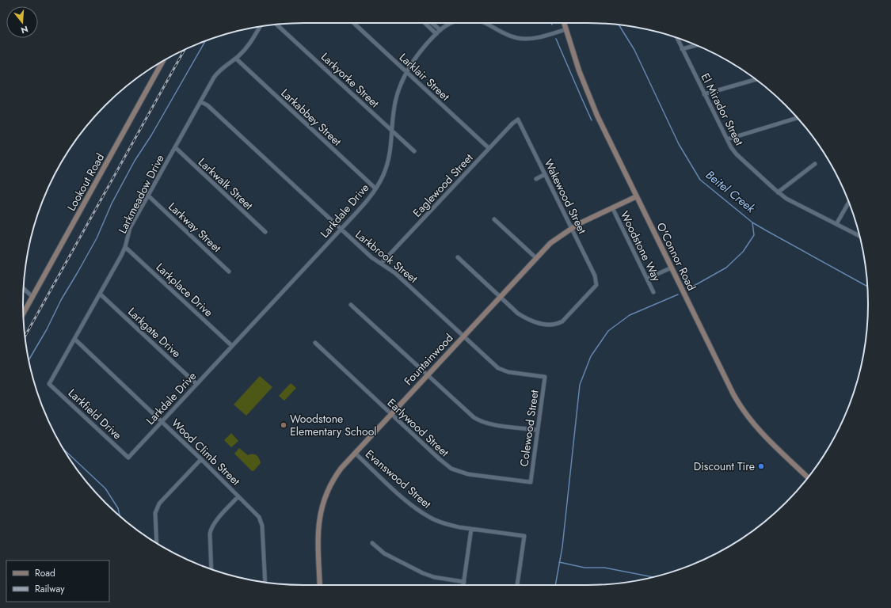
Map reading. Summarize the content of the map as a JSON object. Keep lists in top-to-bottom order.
{
  "streets": {
    "street": [
      "Larklair Street",
      "Larkyorke Street",
      "El Mirador Street",
      "Larkabbey Street",
      "Lookout Road",
      "Larkwalk Street",
      "Eaglewood Street",
      "Larkmeadow Drive",
      "Wakewood Street",
      "Larkdale Drive",
      "Larkway Street",
      "Woodstone Way",
      "Larkbrook Street",
      "O'Connor Road",
      "Larkplace Drive",
      "Larkgate Drive",
      "Fountainwood",
      "Larkfield Drive",
      "Earlywood Street",
      "Colewood Street",
      "Wood Climb Street",
      "Evanswood Street"
    ]
  },
  "crossings": [
    ["Larklair Street", "Eaglewood Street"],
    ["Larklair Street", "Larkdale Drive"],
    ["Larkyorke Street", "Larkdale Drive"],
    ["Larkabbey Street", "Larkmeadow Drive"],
    ["Larkabbey Street", "Larkdale Drive"],
    ["Larkwalk Street", "Larkmeadow Drive"],
    ["Eaglewood Street", "Wakewood Street"],
    ["Eaglewood Street", "Larkbrook Street"],
    ["Larkmeadow Drive", "Larkway Street"],
    ["Larkmeadow Drive", "Larkbrook Street"],
    ["Larkmeadow Drive", "Larkplace Drive"],
    ["Larkmeadow Drive", "Larkgate Drive"],
    ["Larkmeadow Drive", "Larkfield Drive"],
    ["Larkmeadow Drive", "Wood Climb Street"],
    ["Wakewood Street", "Fountainwood"],
    ["Larkdale Drive", "Larkbrook Street"],
    ["Larkdale Drive", "O'Connor Road"],
    ["Larkdale Drive", "Larkplace Drive"],
    ["Larkdale Drive", "Larkgate Drive"],
    ["Larkdale Drive", "Larkfield Drive"],
    ["Larkdale Drive", "Wood Climb Street"],
    ["Woodstone Way", "Fountainwood"],
    ["Larkbrook Street", "Fountainwood"],
    ["Larkbrook Street", "Colewood Street"],
    ["O'Connor Road", "Fountainwood"],
    ["Fountainwood", "Earlywood Street"],
    ["Fountainwood", "Evanswood Street"],
    ["Earlywood Street", "Colewood Street"]
  ],
  "water": ["Beitel Creek"],
  "places": ["Woodstone Elementary School", "Discount Tire"],
  "legend": ["Road", "Railway"],
  "north": "bottom"
}
